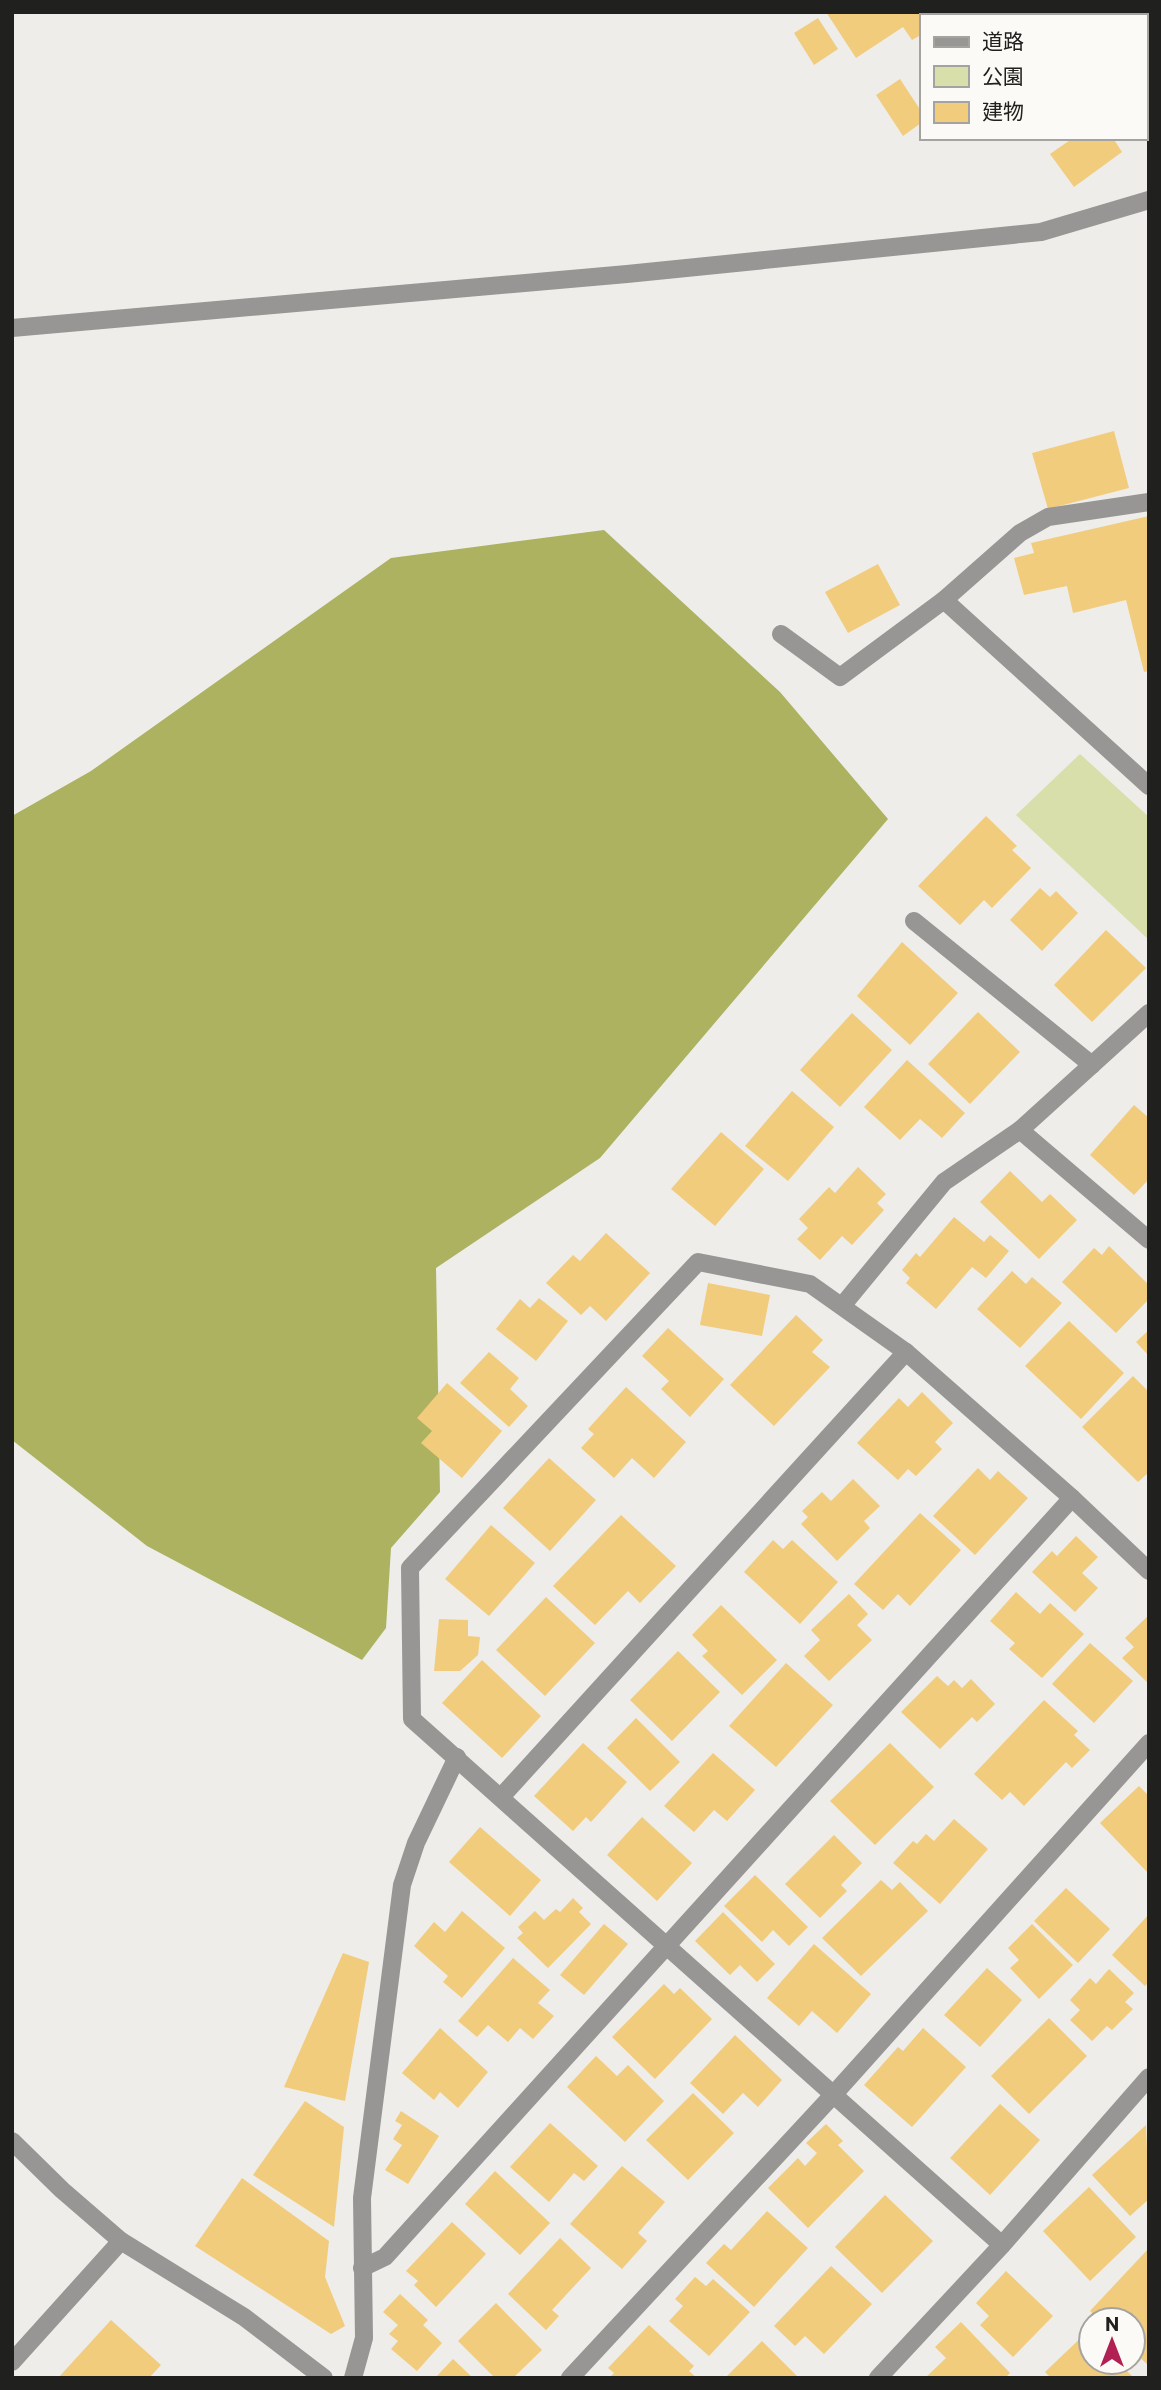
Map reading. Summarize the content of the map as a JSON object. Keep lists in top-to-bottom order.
{
  "legend": ["道路", "公園", "建物"],
  "north": "top"
}
